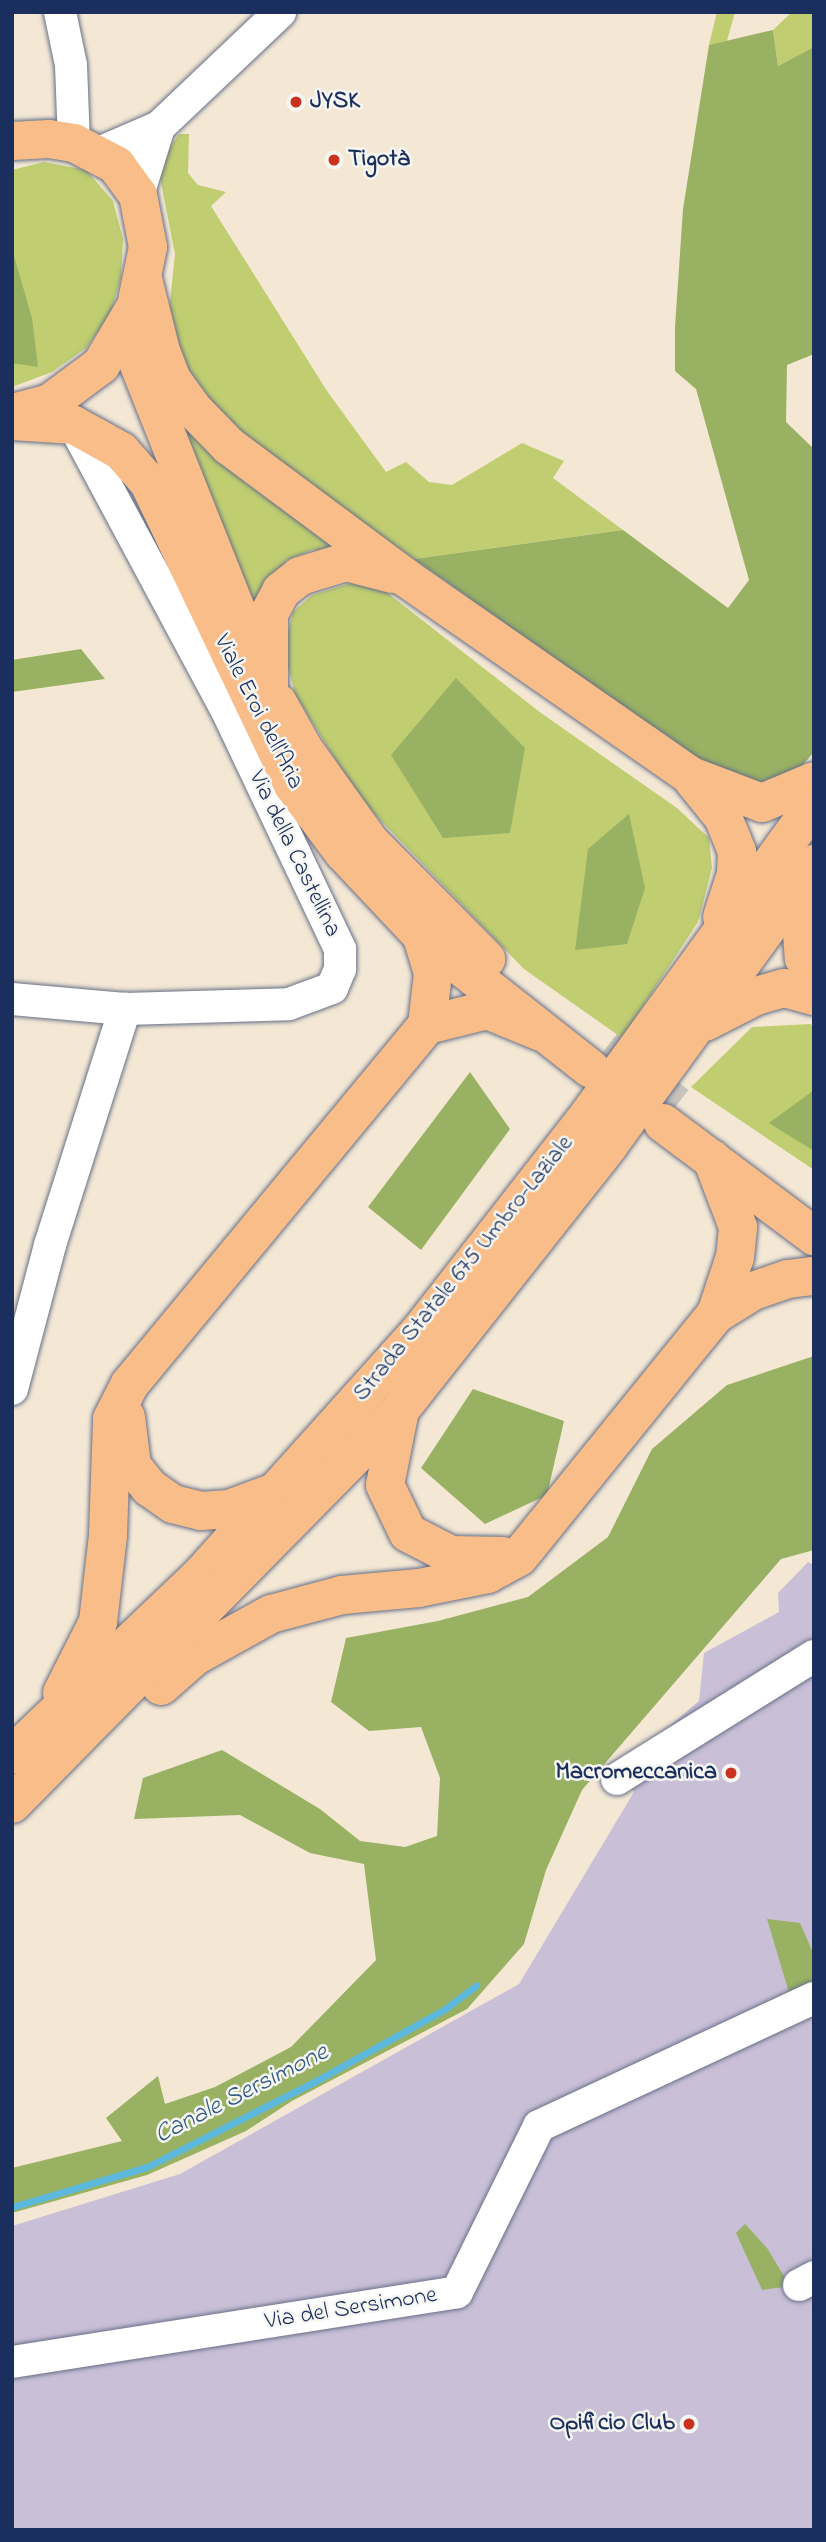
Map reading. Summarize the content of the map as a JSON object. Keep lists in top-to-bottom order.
{
  "streets": {
    "main road": ["Viale Eroi dell'Aria", "Strada Statale 675 Umbro-Laziale"],
    "street": ["Via della Castellina", "Via del Sersimone"]
  },
  "crossings": [
    ["Viale Eroi dell'Aria", "Via della Castellina"]
  ],
  "water": ["Canale Sersimone"],
  "places": [
    "JYSK",
    "Tigotà",
    "Macromeccanica",
    "Opificio Club"
  ]
}
